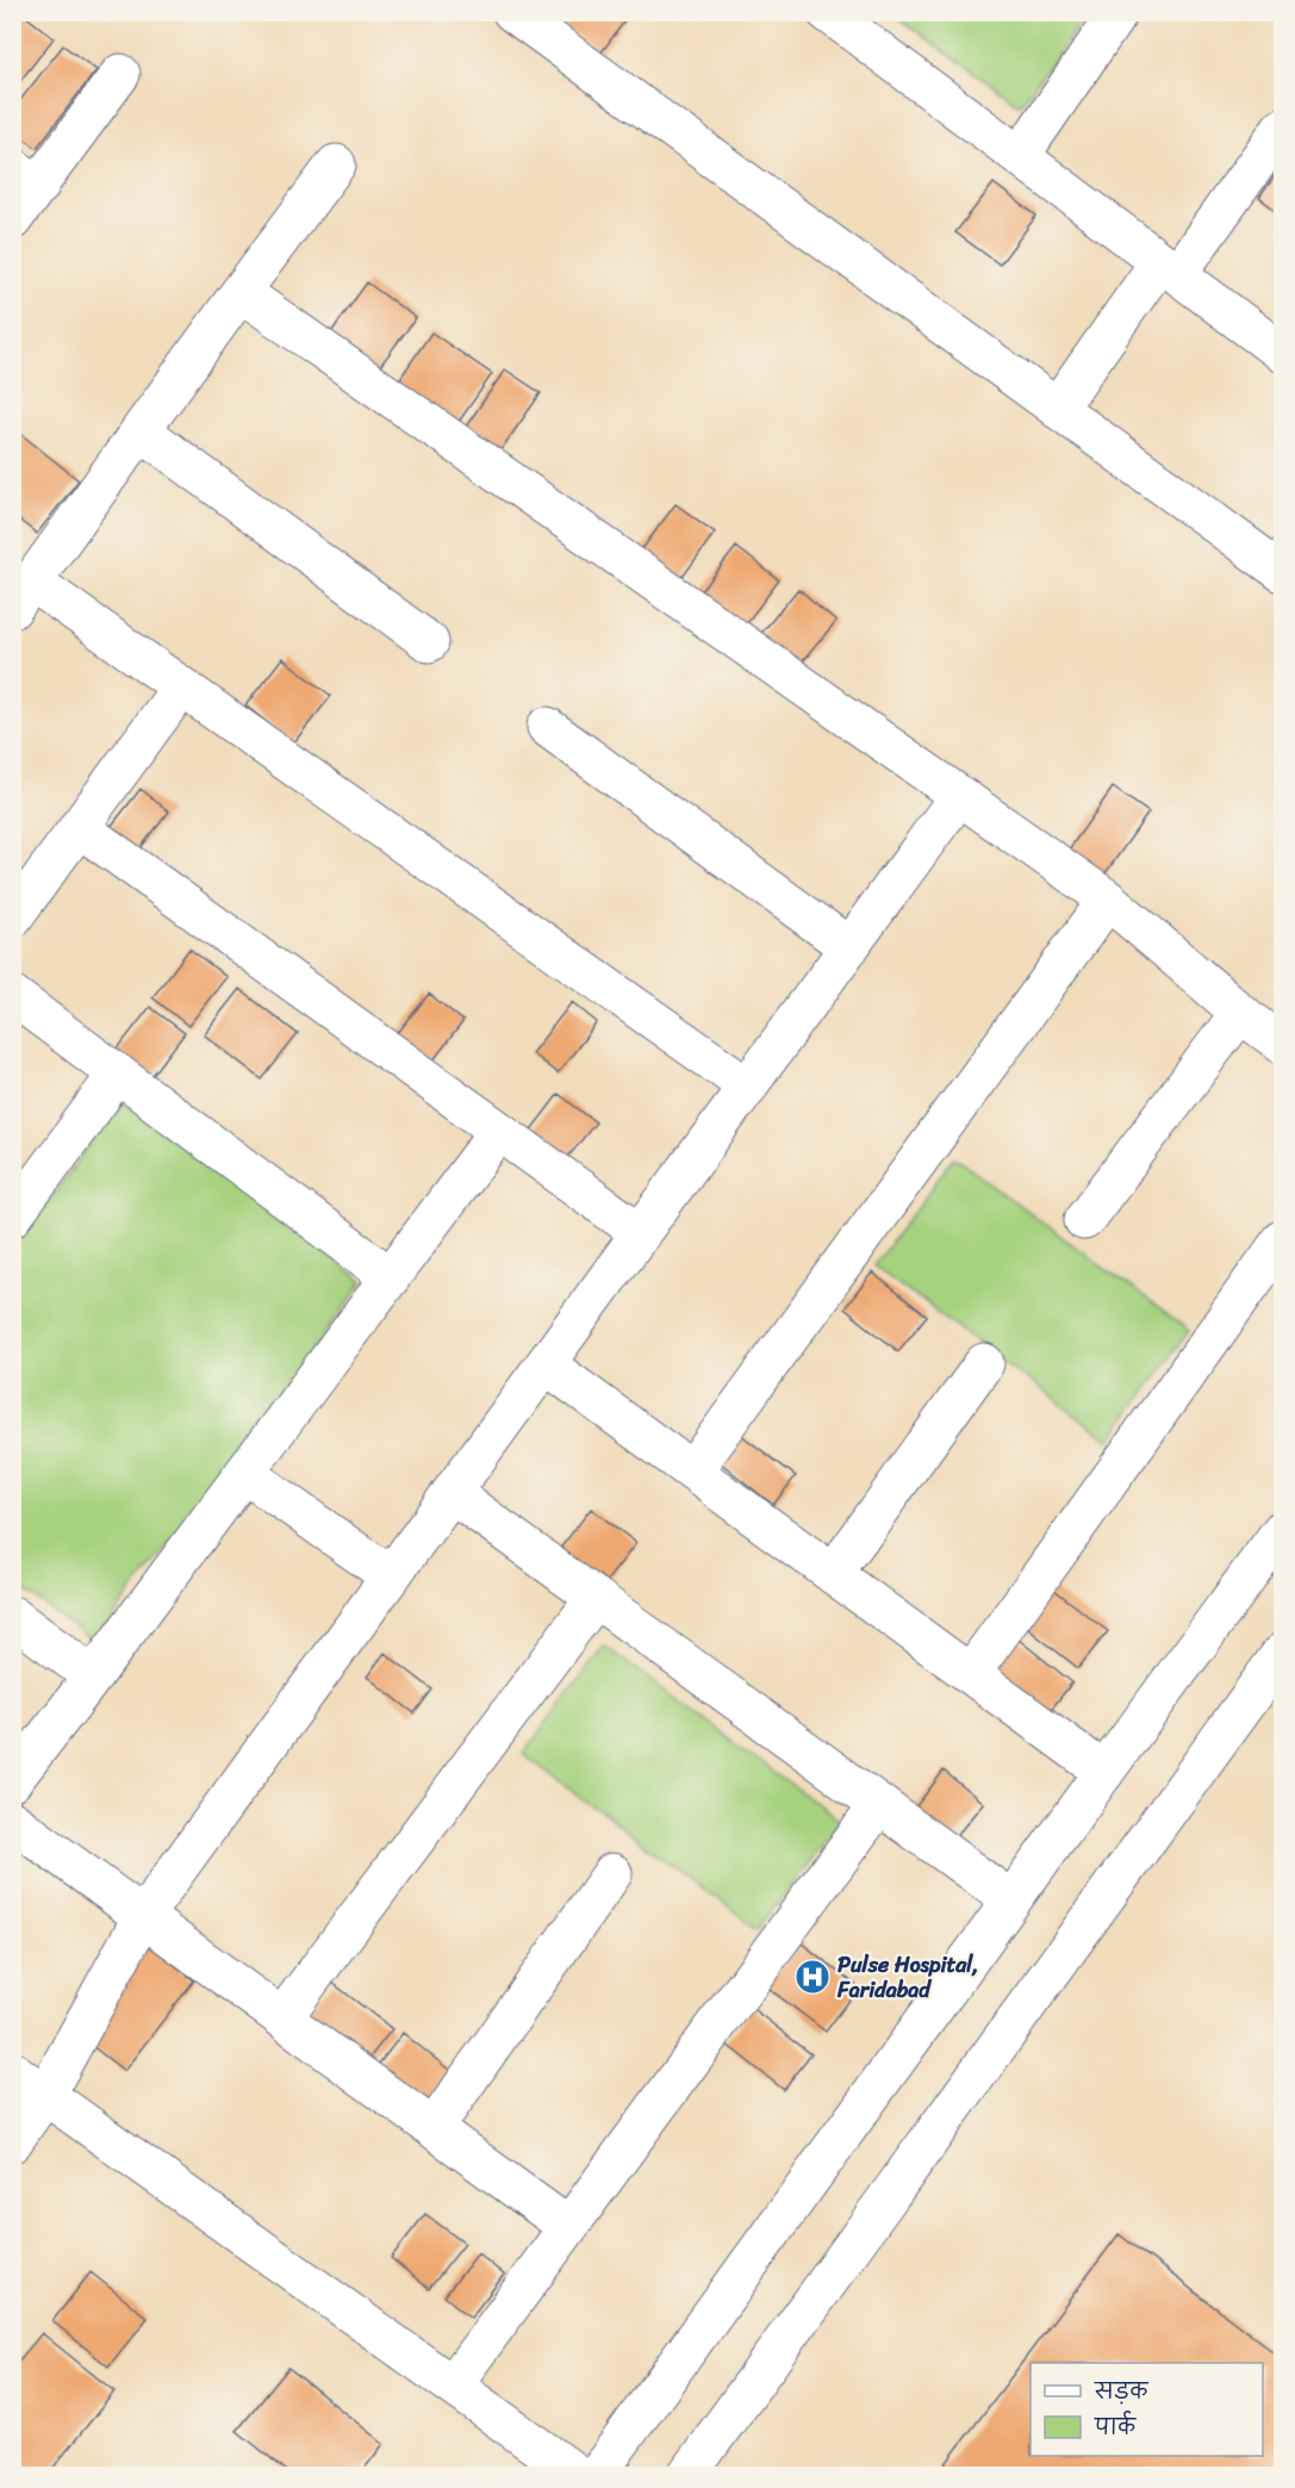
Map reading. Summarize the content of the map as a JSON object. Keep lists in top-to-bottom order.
{
  "places": {
    "hospital": ["Pulse Hospital, Faridabad"]
  },
  "legend": ["सड़क", "पार्क"]
}
